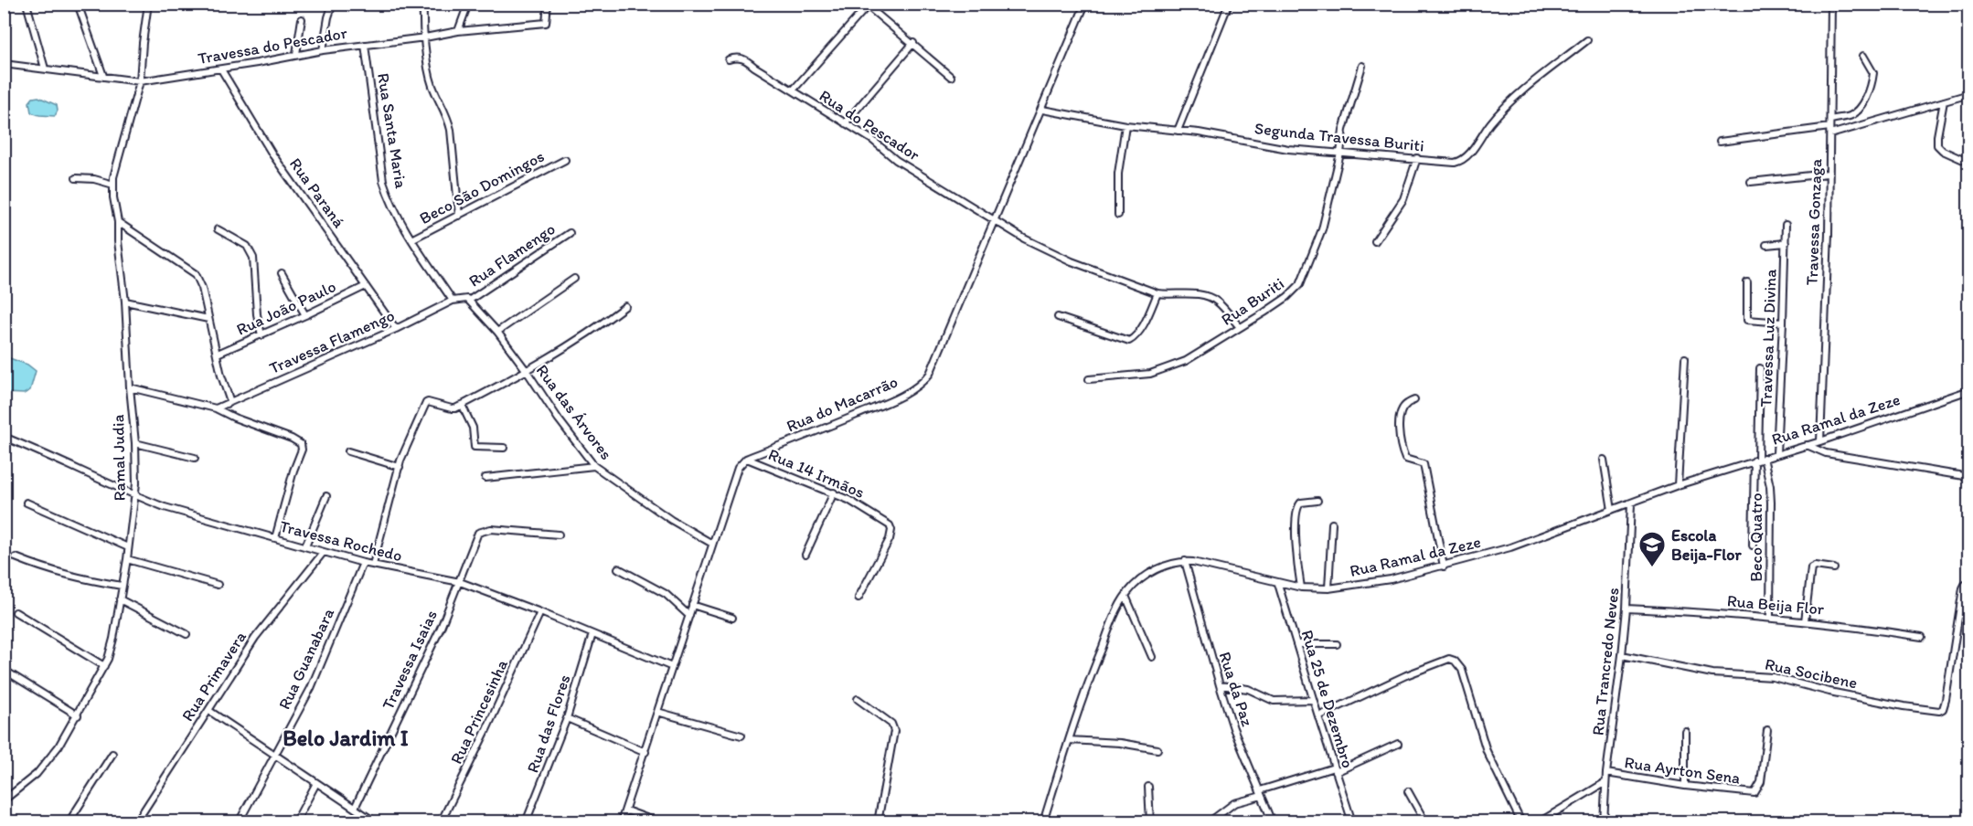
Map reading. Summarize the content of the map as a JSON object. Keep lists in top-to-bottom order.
{
  "streets": {
    "street": [
      "Travessa do Pescador",
      "Rua do Pescador",
      "Rua Santa Maria",
      "Segunda Travessa Buriti",
      "Beco São Domingos",
      "Rua Paraná",
      "Travessa Gonzaga",
      "Rua Flamengo",
      "Rua Buriti",
      "Rua João Paulo",
      "Travessa Luz Divina",
      "Travessa Flamengo",
      "Rua do Macarrão",
      "Rua das Árvores",
      "Rua Ramal da Zeze",
      "Ramal Judia",
      "Rua 14 Irmãos",
      "Beco Quatro",
      "Travessa Rochedo",
      "Rua Beija Flor",
      "Rua Guanabara",
      "Travessa Isaias",
      "Rua Trancredo Neves",
      "Rua Socibene",
      "Rua Primavera",
      "Rua da Paz",
      "Rua 25 de Dezembro",
      "Rua Princesinha",
      "Rua das Flores",
      "Rua Ayrton Sena"
    ]
  },
  "crossings": [
    ["Travessa do Pescador", "Rua Santa Maria"],
    ["Travessa do Pescador", "Rua Paraná"],
    ["Travessa do Pescador", "Ramal Judia"],
    ["Rua do Pescador", "Rua Buriti"],
    ["Rua do Pescador", "Rua do Macarrão"],
    ["Rua Santa Maria", "Beco São Domingos"],
    ["Rua Santa Maria", "Travessa Flamengo"],
    ["Segunda Travessa Buriti", "Rua Buriti"],
    ["Segunda Travessa Buriti", "Rua do Macarrão"],
    ["Rua Paraná", "Rua João Paulo"],
    ["Rua Paraná", "Travessa Flamengo"],
    ["Travessa Gonzaga", "Rua Ramal da Zeze"],
    ["Rua Flamengo", "Rua das Árvores"],
    ["Travessa Luz Divina", "Rua Ramal da Zeze"],
    ["Rua do Macarrão", "Rua 14 Irmãos"],
    ["Rua Ramal da Zeze", "Beco Quatro"],
    ["Rua Ramal da Zeze", "Rua Trancredo Neves"],
    ["Rua Ramal da Zeze", "Rua da Paz"],
    ["Rua Ramal da Zeze", "Rua 25 de Dezembro"],
    ["Ramal Judia", "Travessa Rochedo"],
    ["Beco Quatro", "Rua Beija Flor"],
    ["Travessa Rochedo", "Rua Guanabara"],
    ["Travessa Rochedo", "Travessa Isaias"],
    ["Travessa Rochedo", "Rua Primavera"],
    ["Travessa Rochedo", "Rua Princesinha"],
    ["Travessa Rochedo", "Rua das Flores"],
    ["Rua Beija Flor", "Rua Trancredo Neves"],
    ["Rua Trancredo Neves", "Rua Socibene"],
    ["Rua Trancredo Neves", "Rua Ayrton Sena"]
  ],
  "districts": ["Belo Jardim I"],
  "places": {
    "school or university": ["Escola Beija-Flor"]
  }
}
